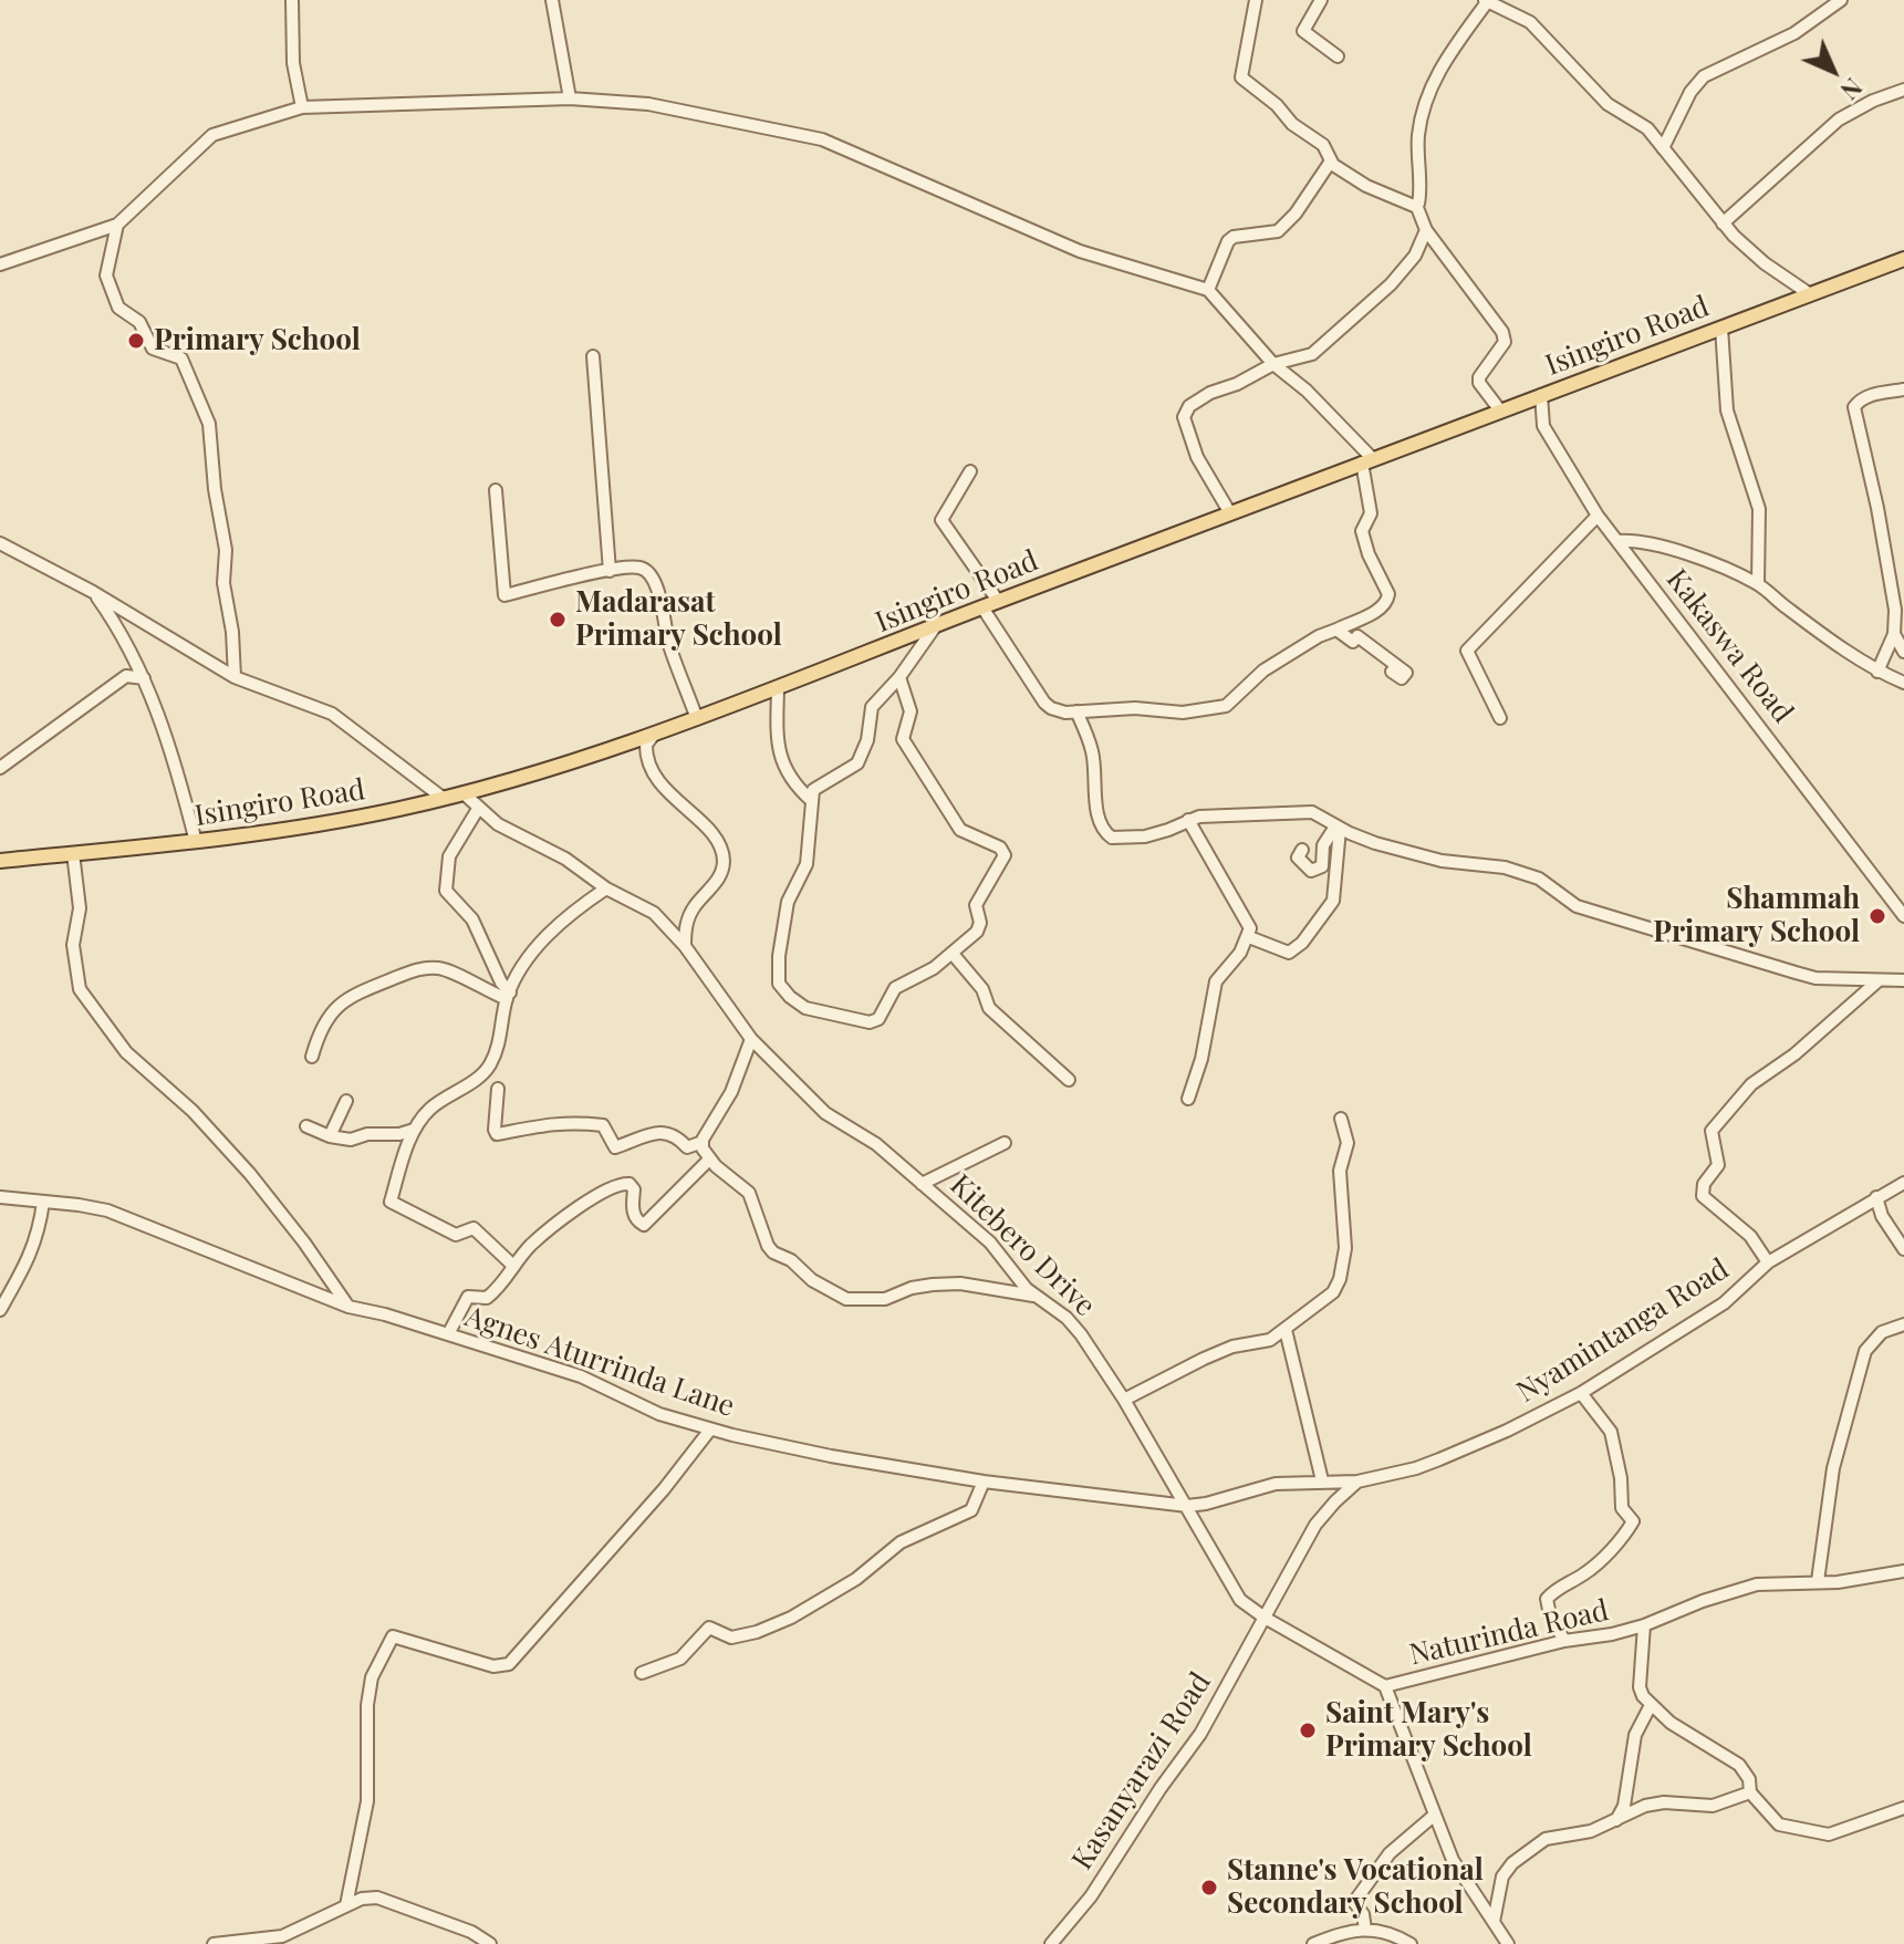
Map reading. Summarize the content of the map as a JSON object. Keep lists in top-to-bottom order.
{
  "streets": {
    "main road": ["Isingiro Road"],
    "street": [
      "Kakaswa Road",
      "Kitebero Drive",
      "Nyamintanga Road",
      "Agnes Aturrinda Lane",
      "Naturinda Road",
      "Kasanyarazi Road"
    ]
  },
  "crossings": [
    ["Isingiro Road", "Kakaswa Road"],
    ["Isingiro Road", "Kitebero Drive"],
    ["Kitebero Drive", "Agnes Aturrinda Lane"],
    ["Kitebero Drive", "Naturinda Road"],
    ["Kitebero Drive", "Kasanyarazi Road"],
    ["Nyamintanga Road", "Agnes Aturrinda Lane"]
  ],
  "places": [
    "Primary School",
    "Madarasat Primary School",
    "Shammah Primary School",
    "Saint Mary's Primary School",
    "Stanne's Vocational Secondary School"
  ],
  "north": "bottom right"
}
